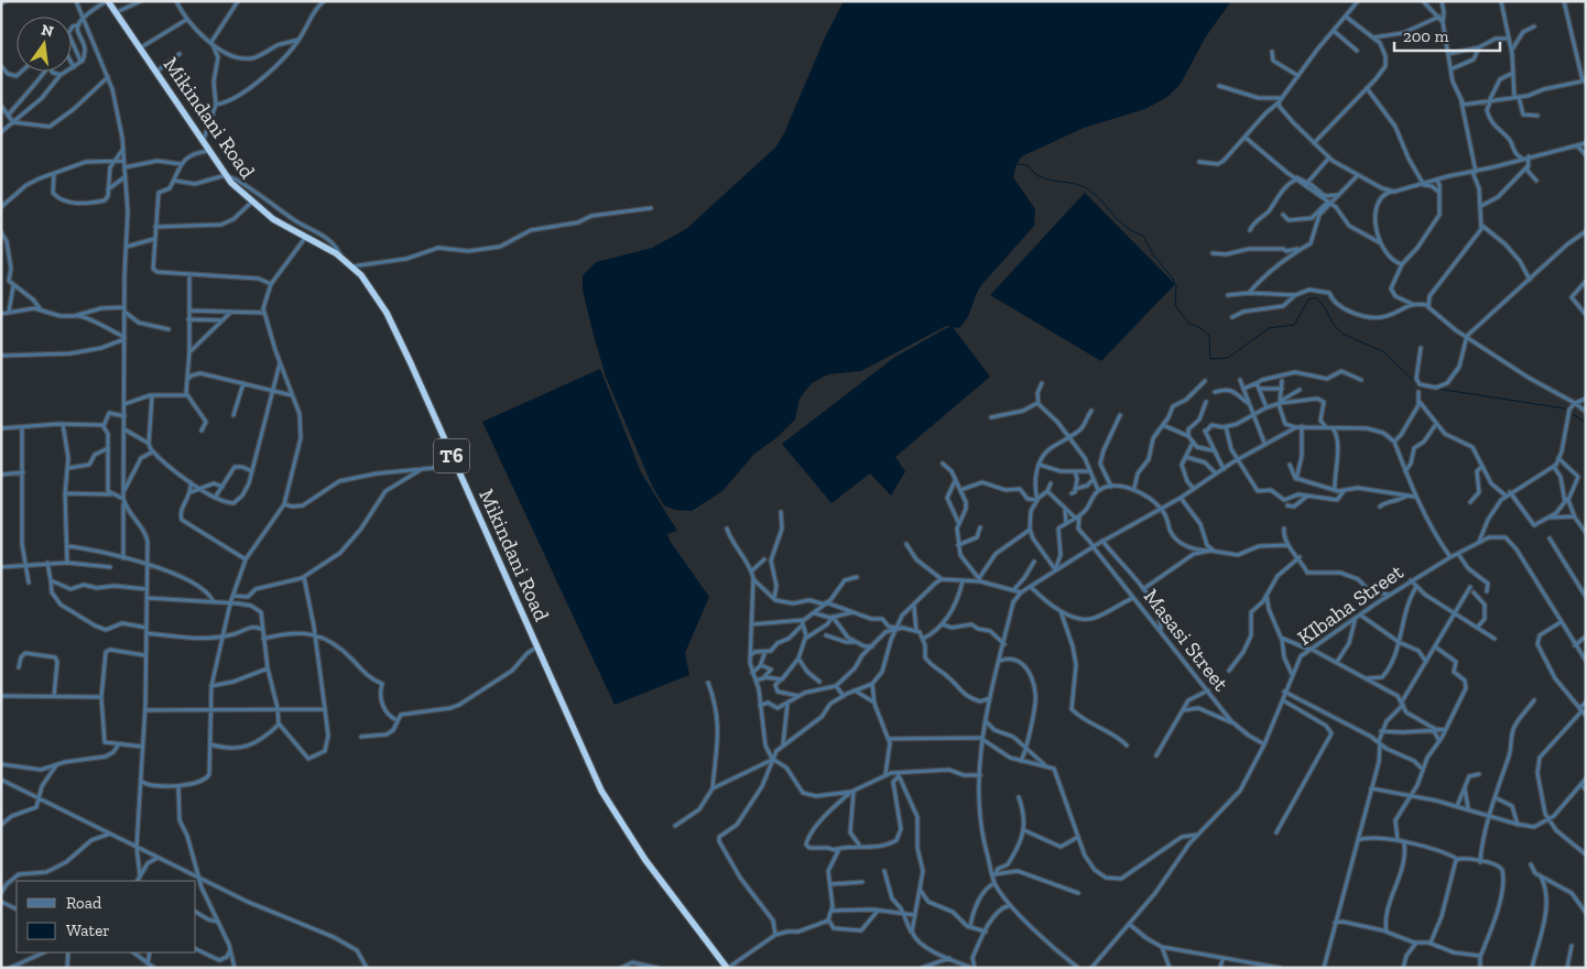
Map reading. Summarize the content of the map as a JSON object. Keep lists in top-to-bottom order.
{
  "streets": {
    "highway": ["Mikindani Road", "T6"],
    "street": ["KIbaha Street", "Masasi Street"]
  },
  "crossings": [
    ["KIbaha Street", "Masasi Street"]
  ],
  "legend": ["Road", "Water"],
  "scale_bar": "200 m",
  "north": "top"
}
